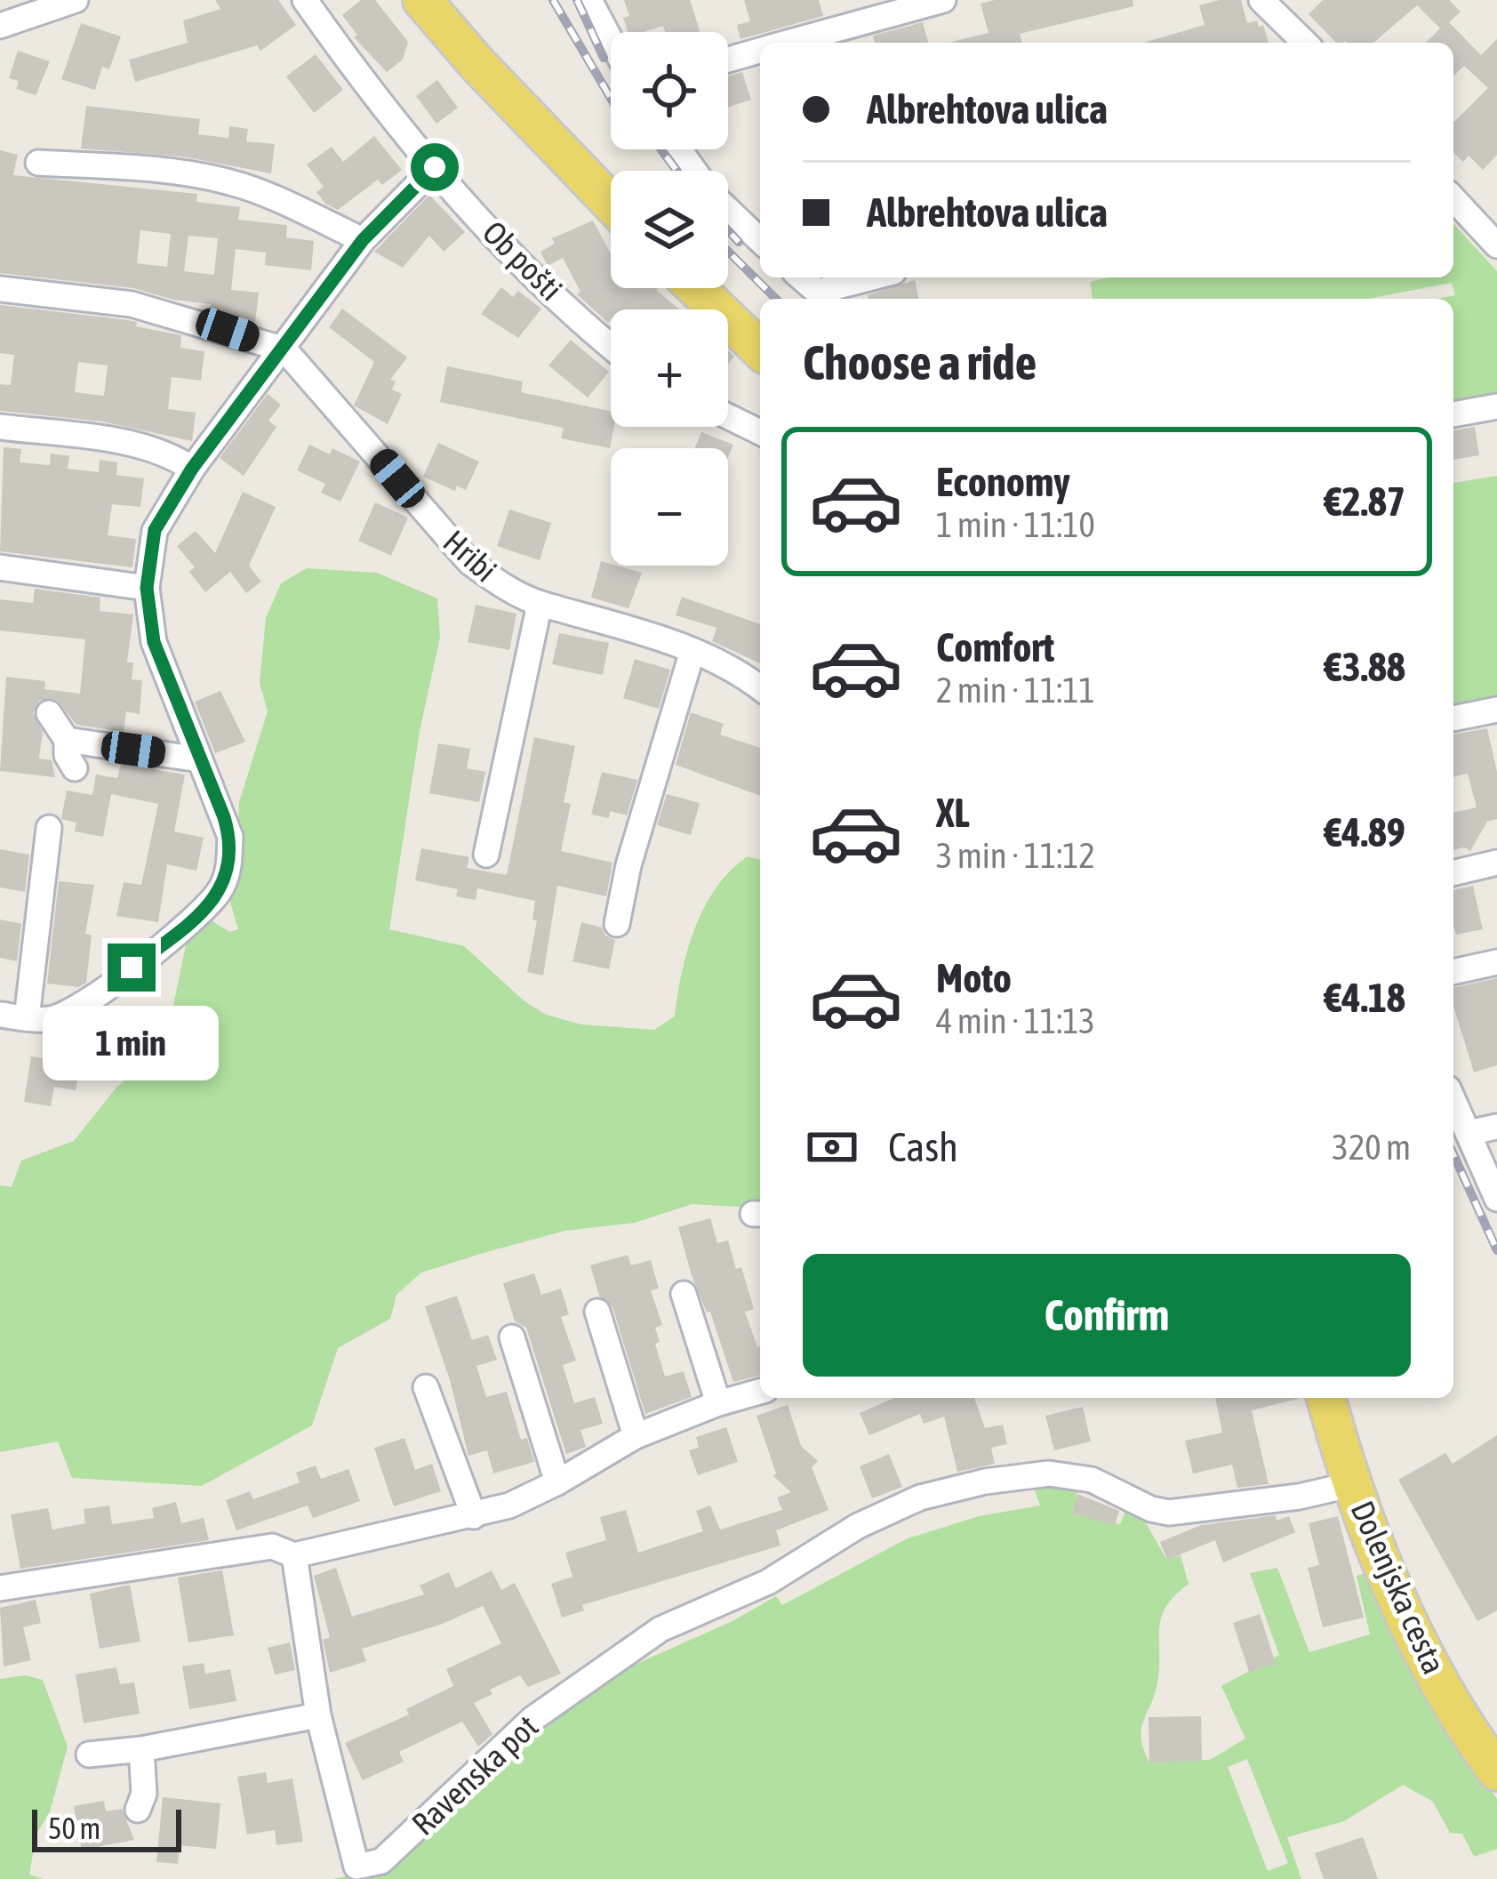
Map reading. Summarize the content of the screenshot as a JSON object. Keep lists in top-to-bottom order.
{
  "streets": {
    "main road": ["Dolenjska cesta"],
    "street": ["Ob pošti", "Hribi", "Ravenska pot"]
  },
  "crossings": [
    ["Dolenjska cesta", "Ravenska pot"]
  ],
  "scale_bar": "50 m",
  "page": {
    "map_buttons": ["+", "−"],
    "banner": ["Albrehtova ulica", "Albrehtova ulica"],
    "heading": "Choose a ride",
    "list": [
      {
        "name": "Economy",
        "note": "1 min · 11:10",
        "value": "€2.87"
      },
      {
        "name": "Comfort",
        "note": "2 min · 11:11",
        "value": "€3.88"
      },
      {
        "name": "XL",
        "note": "3 min · 11:12",
        "value": "€4.89"
      },
      {
        "name": "Moto",
        "note": "4 min · 11:13",
        "value": "€4.18"
      }
    ],
    "bubble": "1 min",
    "pay": ["Cash", "320 m"],
    "buttons": "Confirm",
    "scale": "50 m"
  }
}
